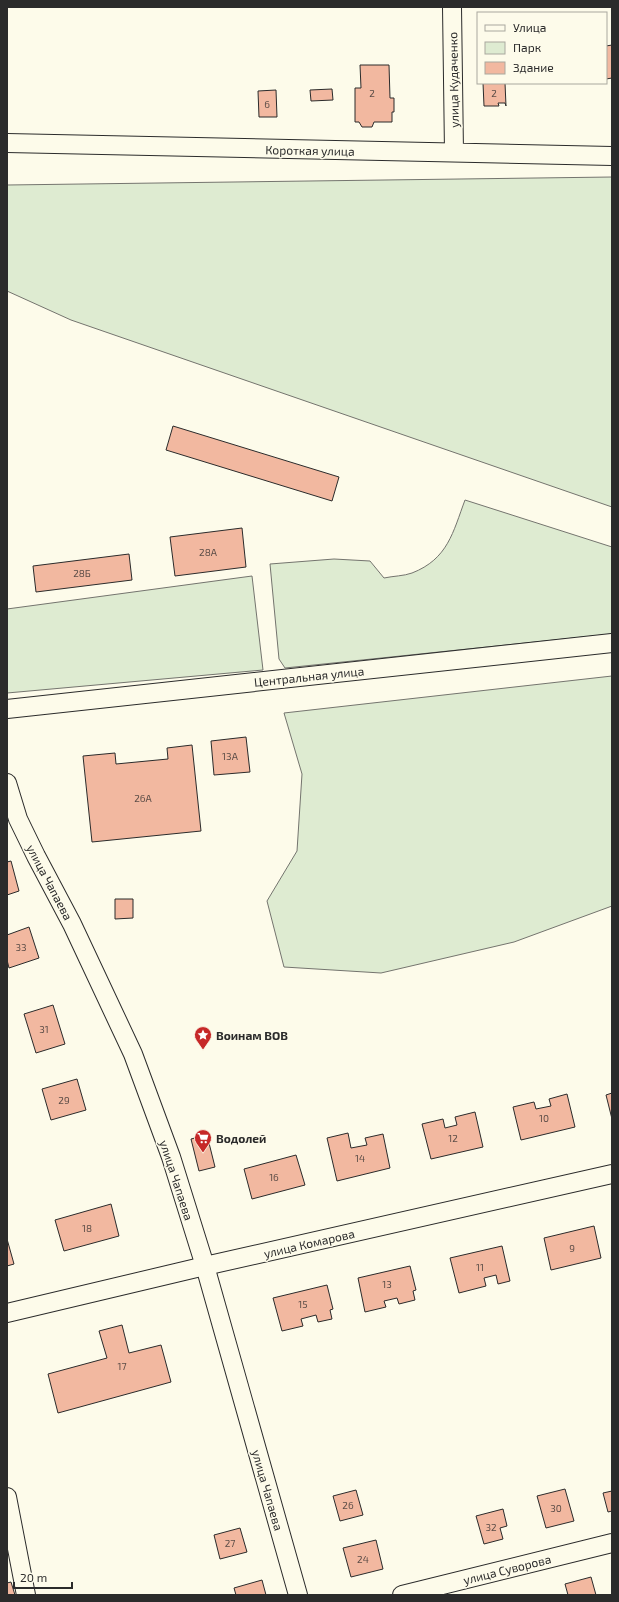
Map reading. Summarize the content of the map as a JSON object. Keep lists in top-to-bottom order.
{
  "streets": {
    "street": [
      "улица Кудаченко",
      "Короткая улица",
      "Центральная улица",
      "улица Чапаева",
      "улица Комарова",
      "улица Суворова"
    ]
  },
  "crossings": [
    ["улица Кудаченко", "Короткая улица"],
    ["улица Чапаева", "улица Комарова"]
  ],
  "places": {
    "place": ["Воинам ВОВ"],
    "supermarket": ["Водолей"]
  },
  "house_numbers": [
    "2",
    "2",
    "6",
    "28А",
    "28Б",
    "13А",
    "26А",
    "33",
    "31",
    "29",
    "10",
    "12",
    "14",
    "16",
    "18",
    "9",
    "11",
    "13",
    "15",
    "17",
    "26",
    "30",
    "32",
    "27",
    "24"
  ],
  "legend": ["Улица", "Парк", "Здание"],
  "scale_bar": "20 m"
}
